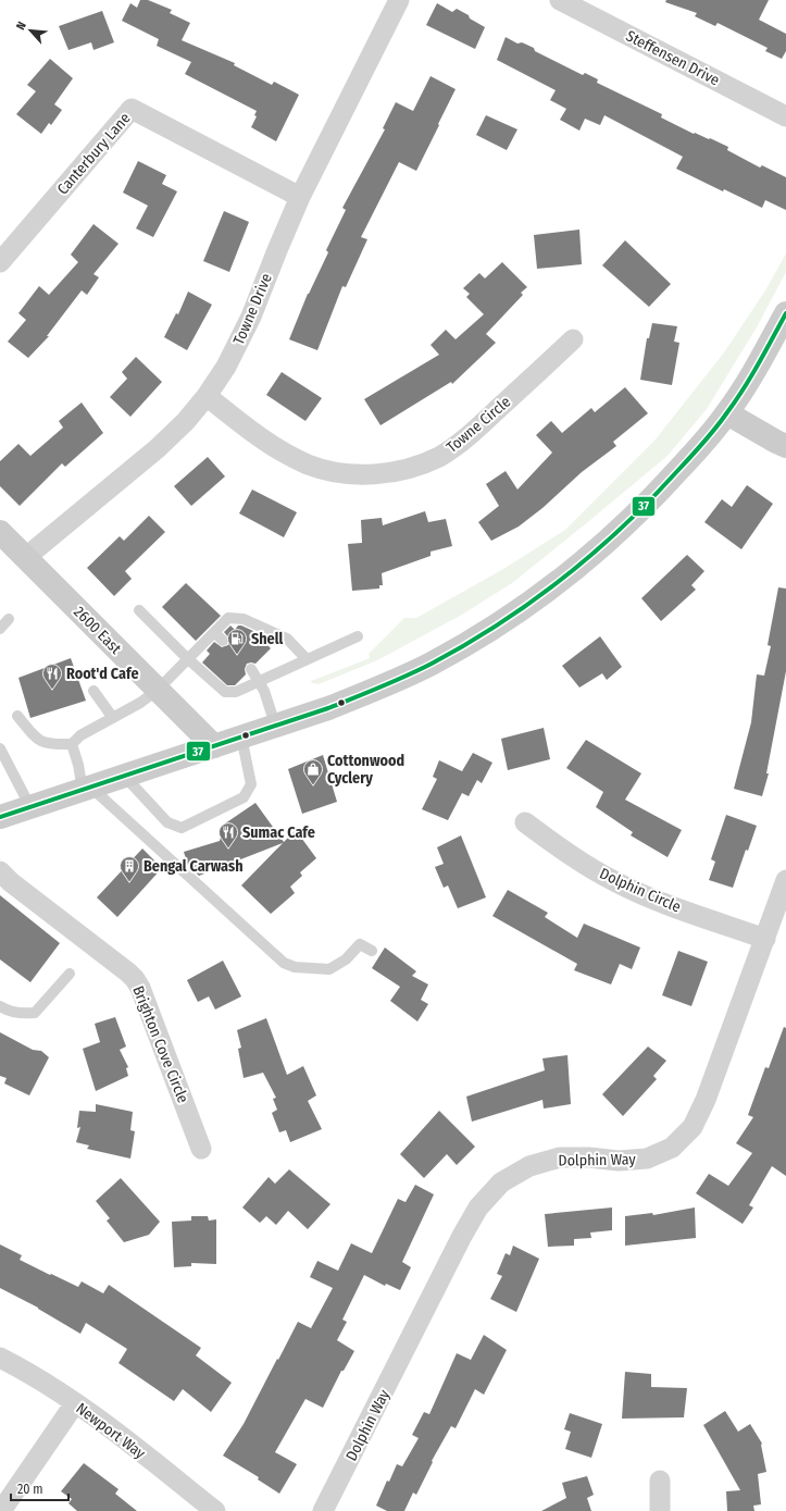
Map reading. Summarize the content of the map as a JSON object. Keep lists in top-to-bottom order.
{
  "streets": {
    "main road": ["2600 East"],
    "street": [
      "Steffensen Drive",
      "Canterbury Lane",
      "Towne Drive",
      "Towne Circle",
      "Dolphin Circle",
      "Brighton Cove Circle",
      "Dolphin Way",
      "Newport Way"
    ]
  },
  "crossings": [
    ["Canterbury Lane", "Towne Drive"],
    ["Towne Drive", "Towne Circle"],
    ["Towne Drive", "2600 East"],
    ["Dolphin Circle", "Dolphin Way"]
  ],
  "places": {
    "fuel station": ["Shell"],
    "restaurant": ["Root'd Cafe", "Sumac Cafe"],
    "shop": ["Cottonwood Cyclery"],
    "building": ["Bengal Carwash"]
  },
  "lines": ["transit line 37"],
  "scale_bar": "20 m",
  "north": "top left"
}
